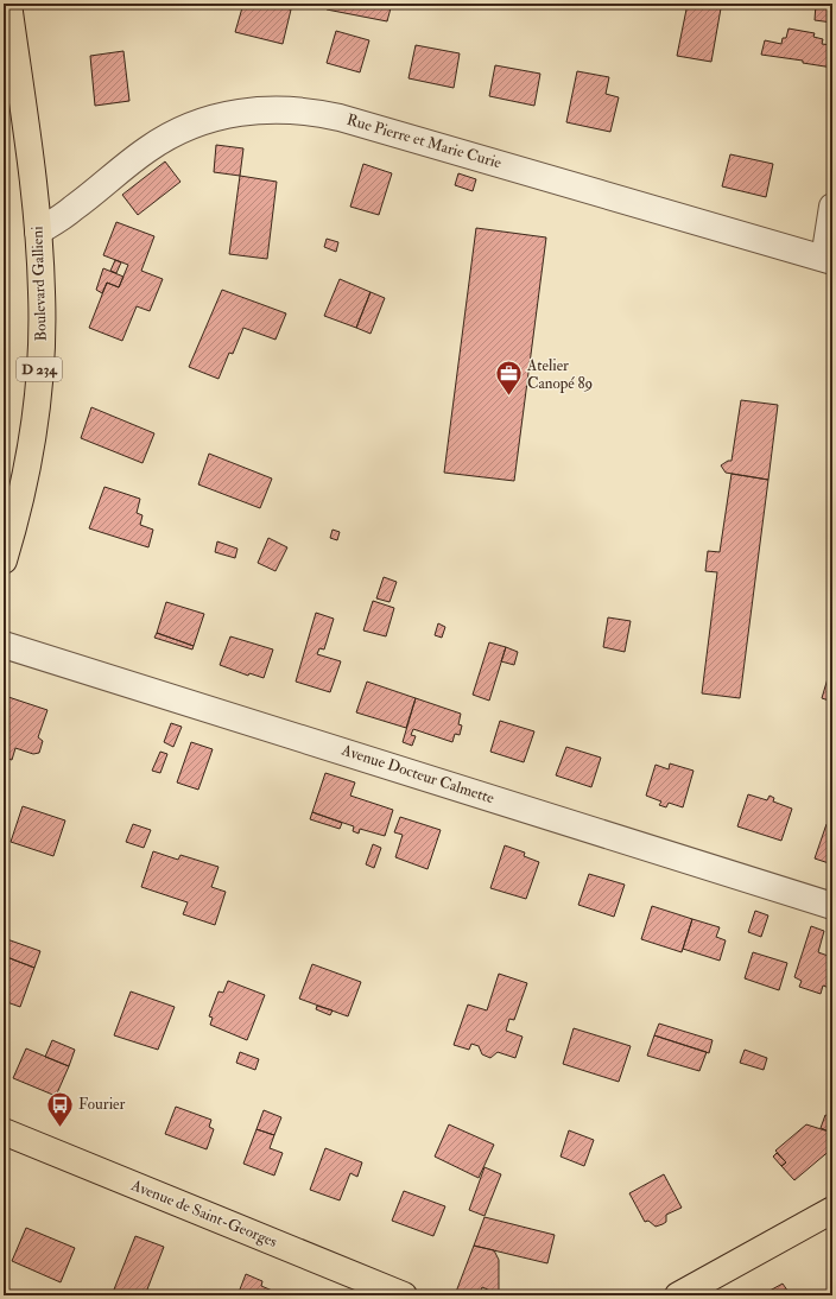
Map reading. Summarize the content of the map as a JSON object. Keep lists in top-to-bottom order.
{
  "streets": {
    "main road": ["Boulevard Gallieni", "D 234", "Avenue de Saint-Georges"],
    "street": ["Rue Pierre et Marie Curie", "Avenue Docteur Calmette"]
  },
  "crossings": [
    ["Rue Pierre et Marie Curie", "Boulevard Gallieni"]
  ],
  "places": {
    "office": ["Atelier Canopé 89"],
    "bus stop": ["Fourier"]
  }
}
